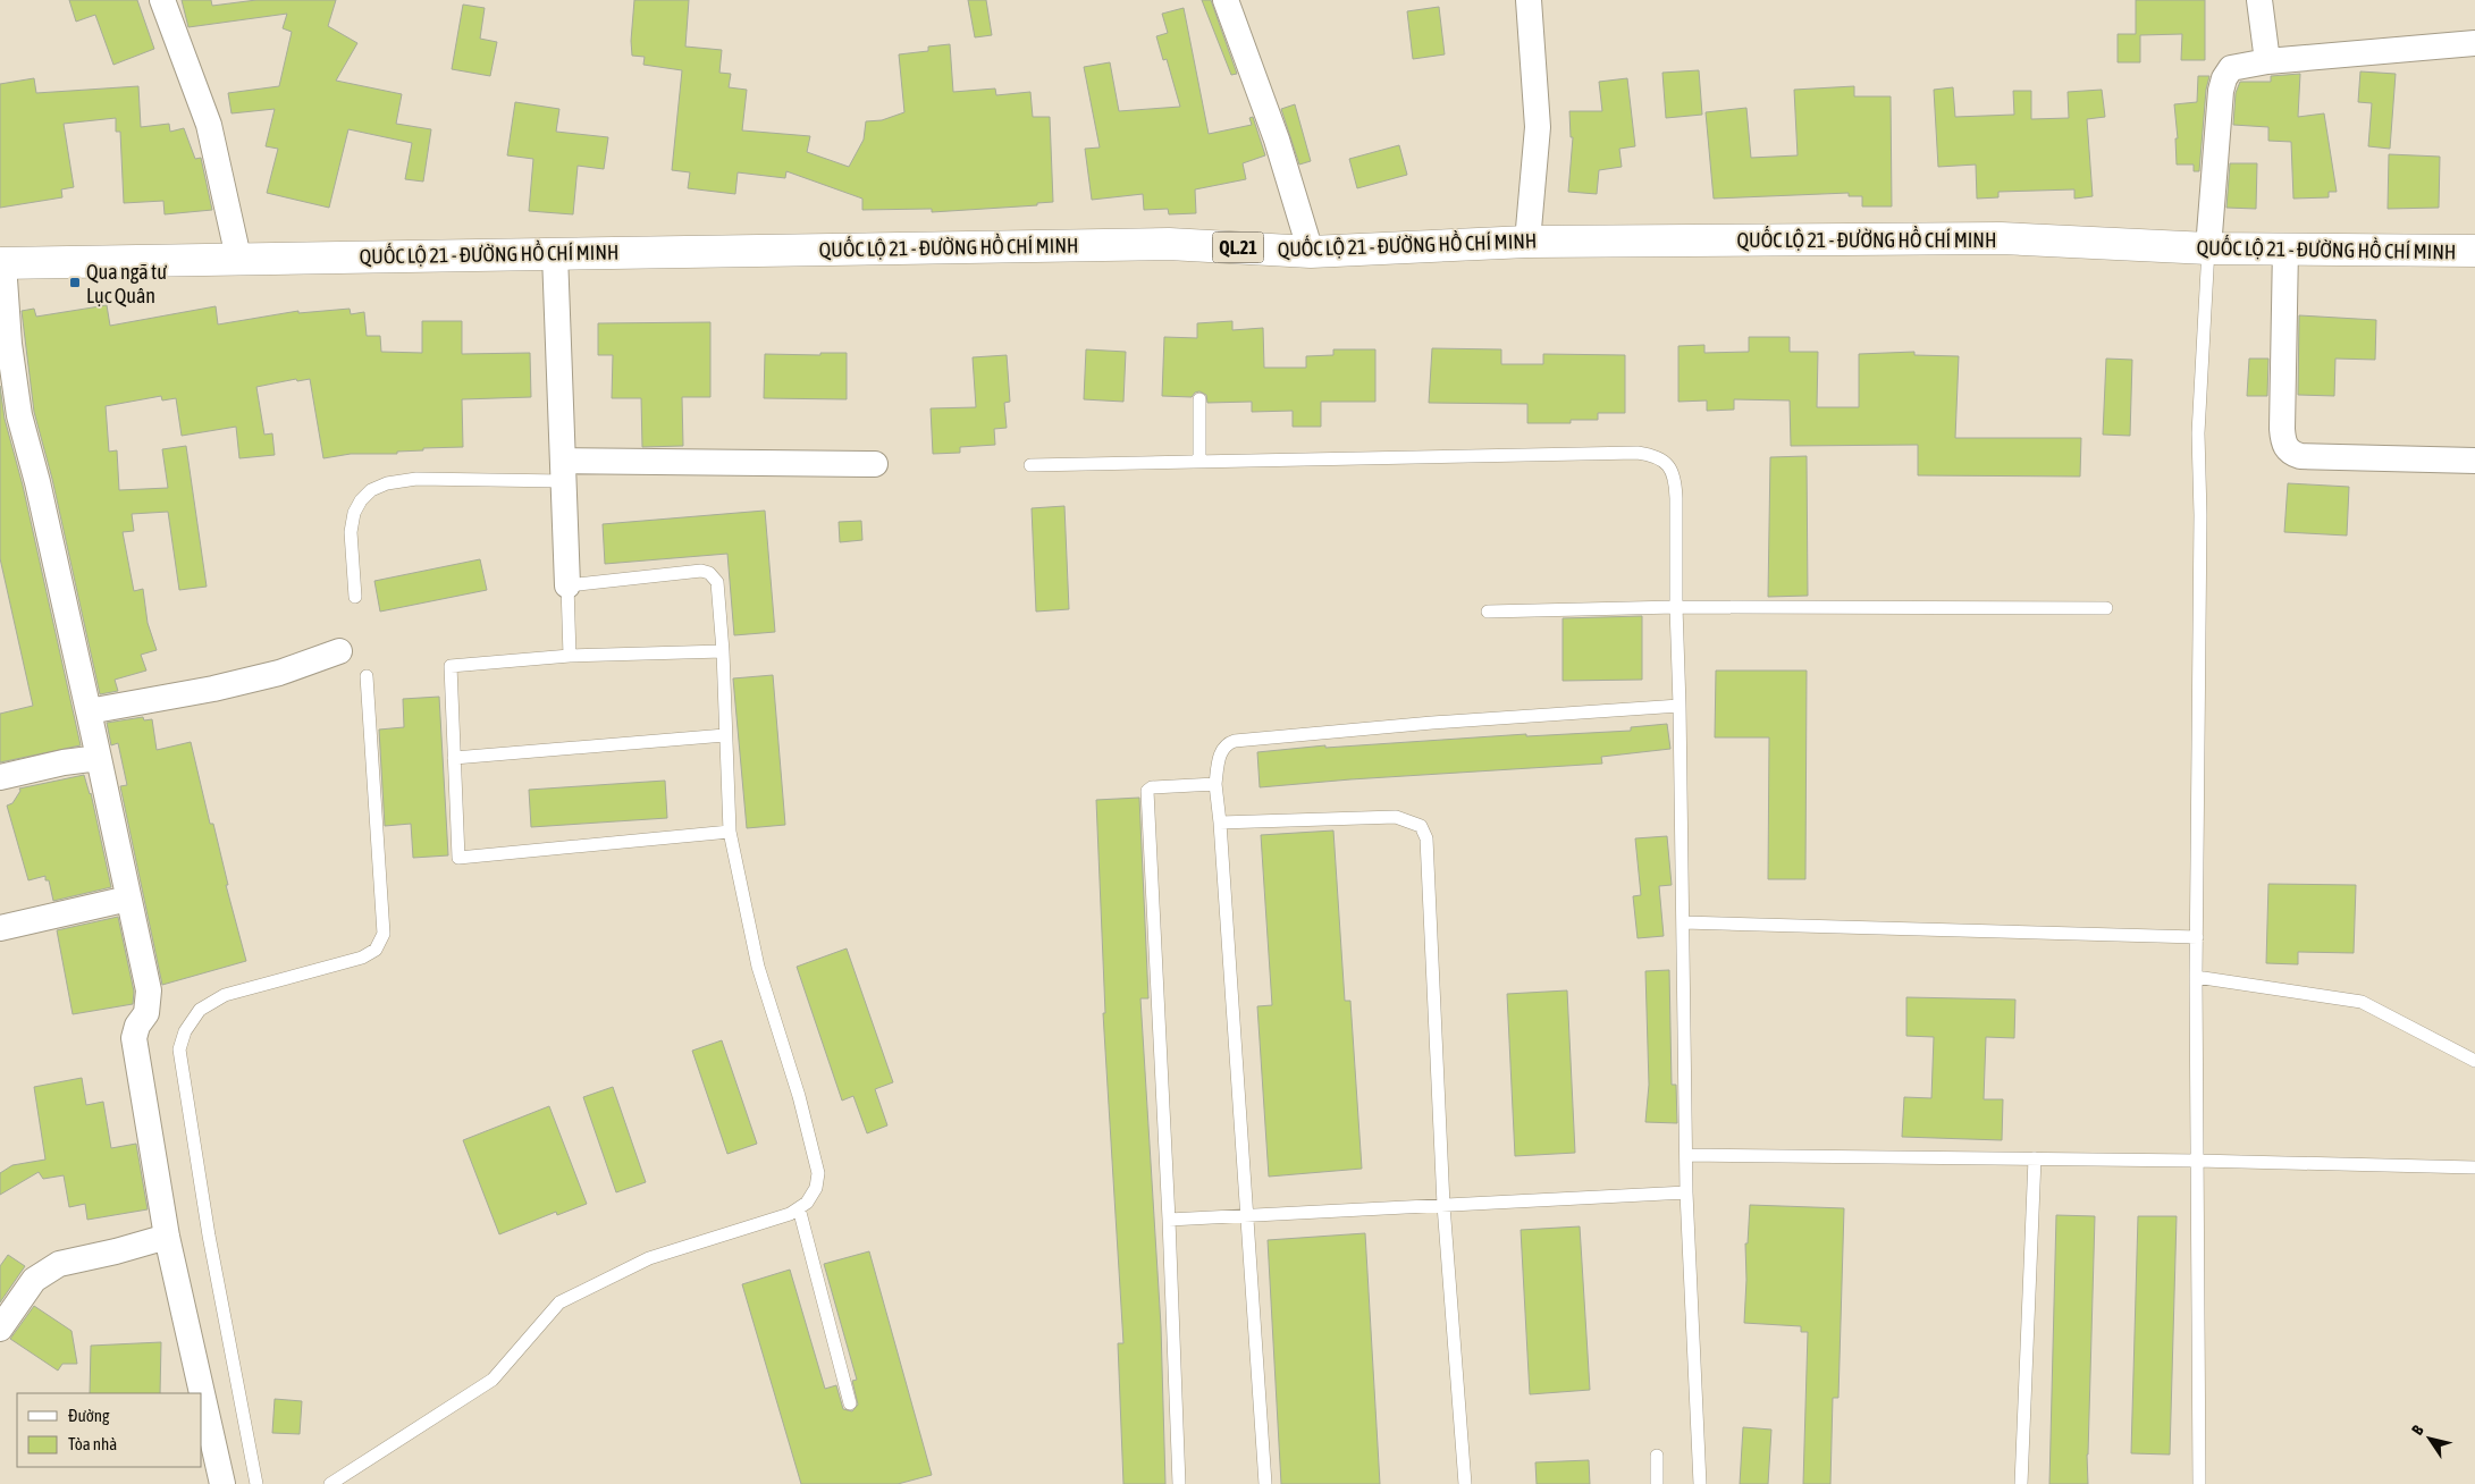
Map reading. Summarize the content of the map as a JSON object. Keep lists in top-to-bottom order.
{
  "streets": {
    "highway": ["QUỐC LỘ 21 - ĐƯỜNG HỒ CHÍ MINH", "QL.21"]
  },
  "places": {
    "transit": ["Qua ngã tư Lục Quân"]
  },
  "legend": ["Đường", "Tòa nhà"],
  "north": "top left"
}
